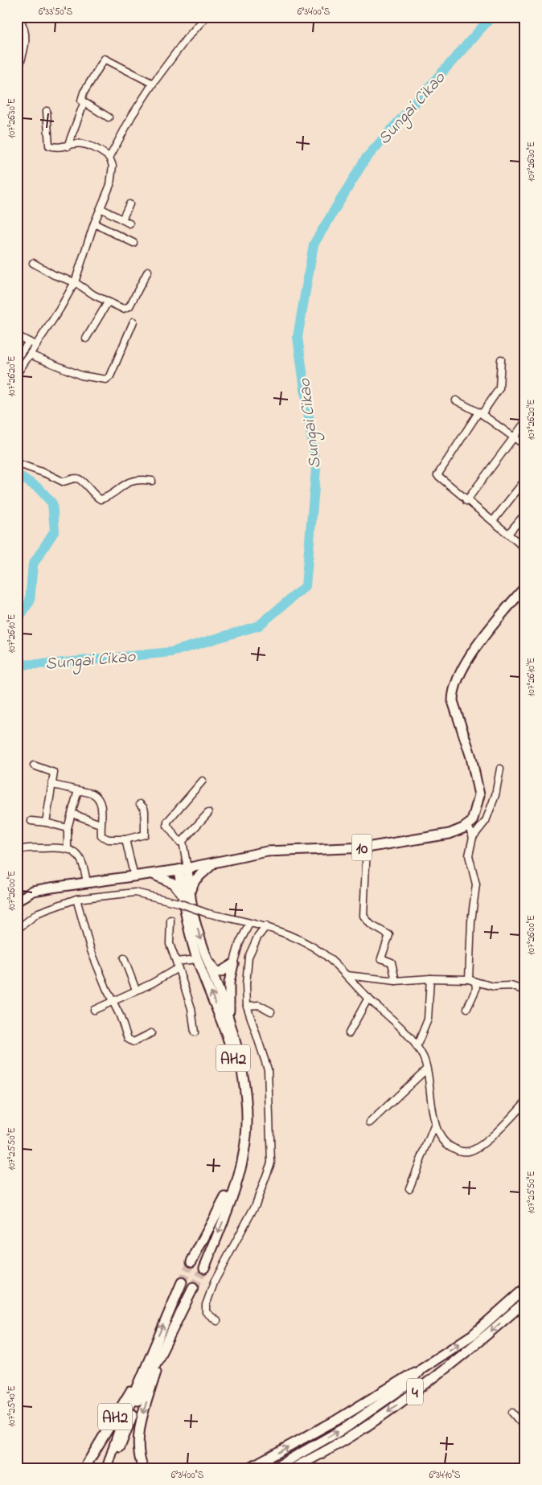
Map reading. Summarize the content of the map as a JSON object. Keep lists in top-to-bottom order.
{
  "streets": {
    "highway": ["10", "AH2", "4"]
  },
  "crossings": [
    ["10", "AH2"]
  ],
  "water": ["Sungai Cikao"],
  "coordinates": [
    "6°33'50\"S",
    "6°34'00\"S",
    "107°26'30\"E",
    "107°26'20\"E",
    "107°26'10\"E",
    "107°26'00\"E",
    "107°25'50\"E",
    "107°25'40\"E",
    "6°34'10\"S"
  ]
}
